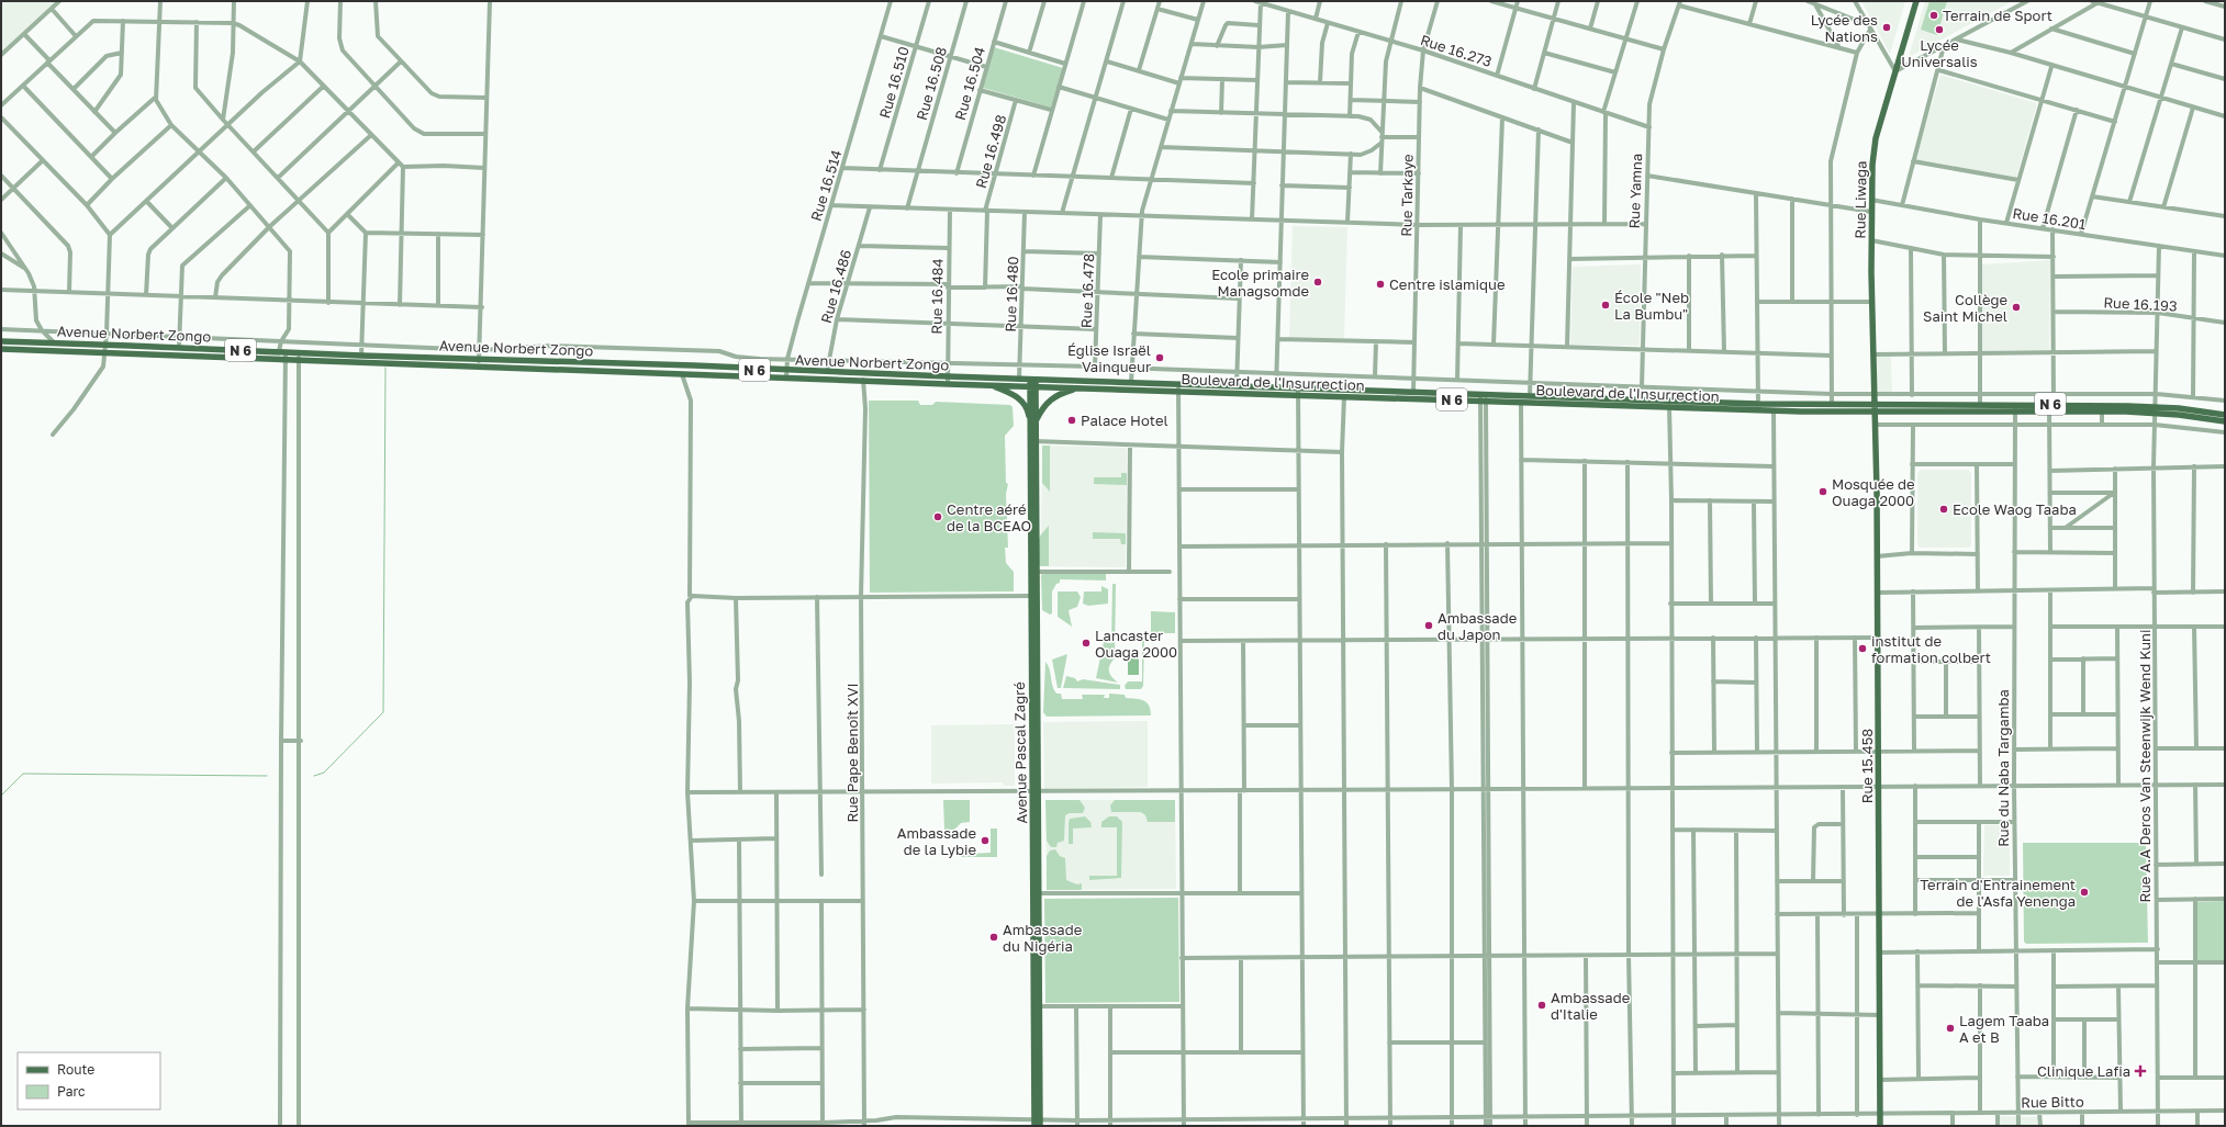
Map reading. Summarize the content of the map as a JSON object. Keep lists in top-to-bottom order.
{
  "streets": {
    "main road": [
      "Rue Liwaga",
      "Avenue Norbert Zongo",
      "N 6",
      "Boulevard de l'Insurrection",
      "Avenue Pascal Zagré",
      "Rue 15.458"
    ],
    "street": [
      "Rue 16.273",
      "Rue 16.510",
      "Rue 16.508",
      "Rue 16.504",
      "Rue 16.498",
      "Rue 16.514",
      "Rue Yamna",
      "Rue Tarkaye",
      "Rue 16.201",
      "Rue 16.486",
      "Rue 16.478",
      "Rue 16.480",
      "Rue 16.484",
      "Rue 16.193",
      "Rue Pape Benoît XVI",
      "Rue A.A Deros Van Steenwijk Wend Kuni",
      "Rue du Naba Targamba",
      "Rue Bitto"
    ]
  },
  "crossings": [
    ["Rue 16.273", "Rue Yamna"],
    ["Rue 16.273", "Rue Tarkaye"],
    ["Rue 16.514", "Avenue Norbert Zongo"],
    ["Rue Tarkaye", "Boulevard de l'Insurrection"],
    ["Rue Liwaga", "Rue 16.201"],
    ["Rue Liwaga", "Boulevard de l'Insurrection"],
    ["Rue Liwaga", "Rue 15.458"],
    ["Rue 16.201", "Rue A.A Deros Van Steenwijk Wend Kuni"],
    ["Rue 16.486", "Avenue Norbert Zongo"],
    ["Rue 16.480", "Avenue Norbert Zongo"],
    ["Rue 16.484", "Avenue Norbert Zongo"],
    ["Rue 16.193", "Rue A.A Deros Van Steenwijk Wend Kuni"],
    ["Avenue Norbert Zongo", "Boulevard de l'Insurrection"],
    ["Avenue Norbert Zongo", "Rue Pape Benoît XVI"],
    ["Avenue Norbert Zongo", "Avenue Pascal Zagré"],
    ["Boulevard de l'Insurrection", "Avenue Pascal Zagré"],
    ["Boulevard de l'Insurrection", "Rue 15.458"],
    ["Boulevard de l'Insurrection", "Rue A.A Deros Van Steenwijk Wend Kuni"],
    ["Boulevard de l'Insurrection", "Rue du Naba Targamba"],
    ["Rue Pape Benoît XVI", "Rue Bitto"],
    ["Avenue Pascal Zagré", "Rue Bitto"],
    ["Rue 15.458", "Rue Bitto"],
    ["Rue A.A Deros Van Steenwijk Wend Kuni", "Rue Bitto"],
    ["Rue du Naba Targamba", "Rue Bitto"]
  ],
  "places": {
    "other": [
      "Terrain de Sport",
      "Lycée des Nations",
      "Lycée Universalis",
      "Ecole primaire Managsomde",
      "Centre islamique",
      "École \"Neb La Bumbu\"",
      "Collège Saint Michel",
      "Église Israël Vainqueur",
      "Palace Hotel",
      "Mosquée de Ouaga 2000",
      "Ecole Waog Taaba",
      "Centre aéré de la BCEAO",
      "Ambassade du Japon",
      "Lancaster Ouaga 2000",
      "institut de formation colbert",
      "Ambassade de la Lybie",
      "Terrain d'Entrainement de l'Asfa Yenenga",
      "Ambassade du Nigéria",
      "Ambassade d'Italie",
      "Lagem Taaba A et B"
    ],
    "health": ["Clinique Lafia"]
  },
  "legend": ["Route", "Parc"]
}
